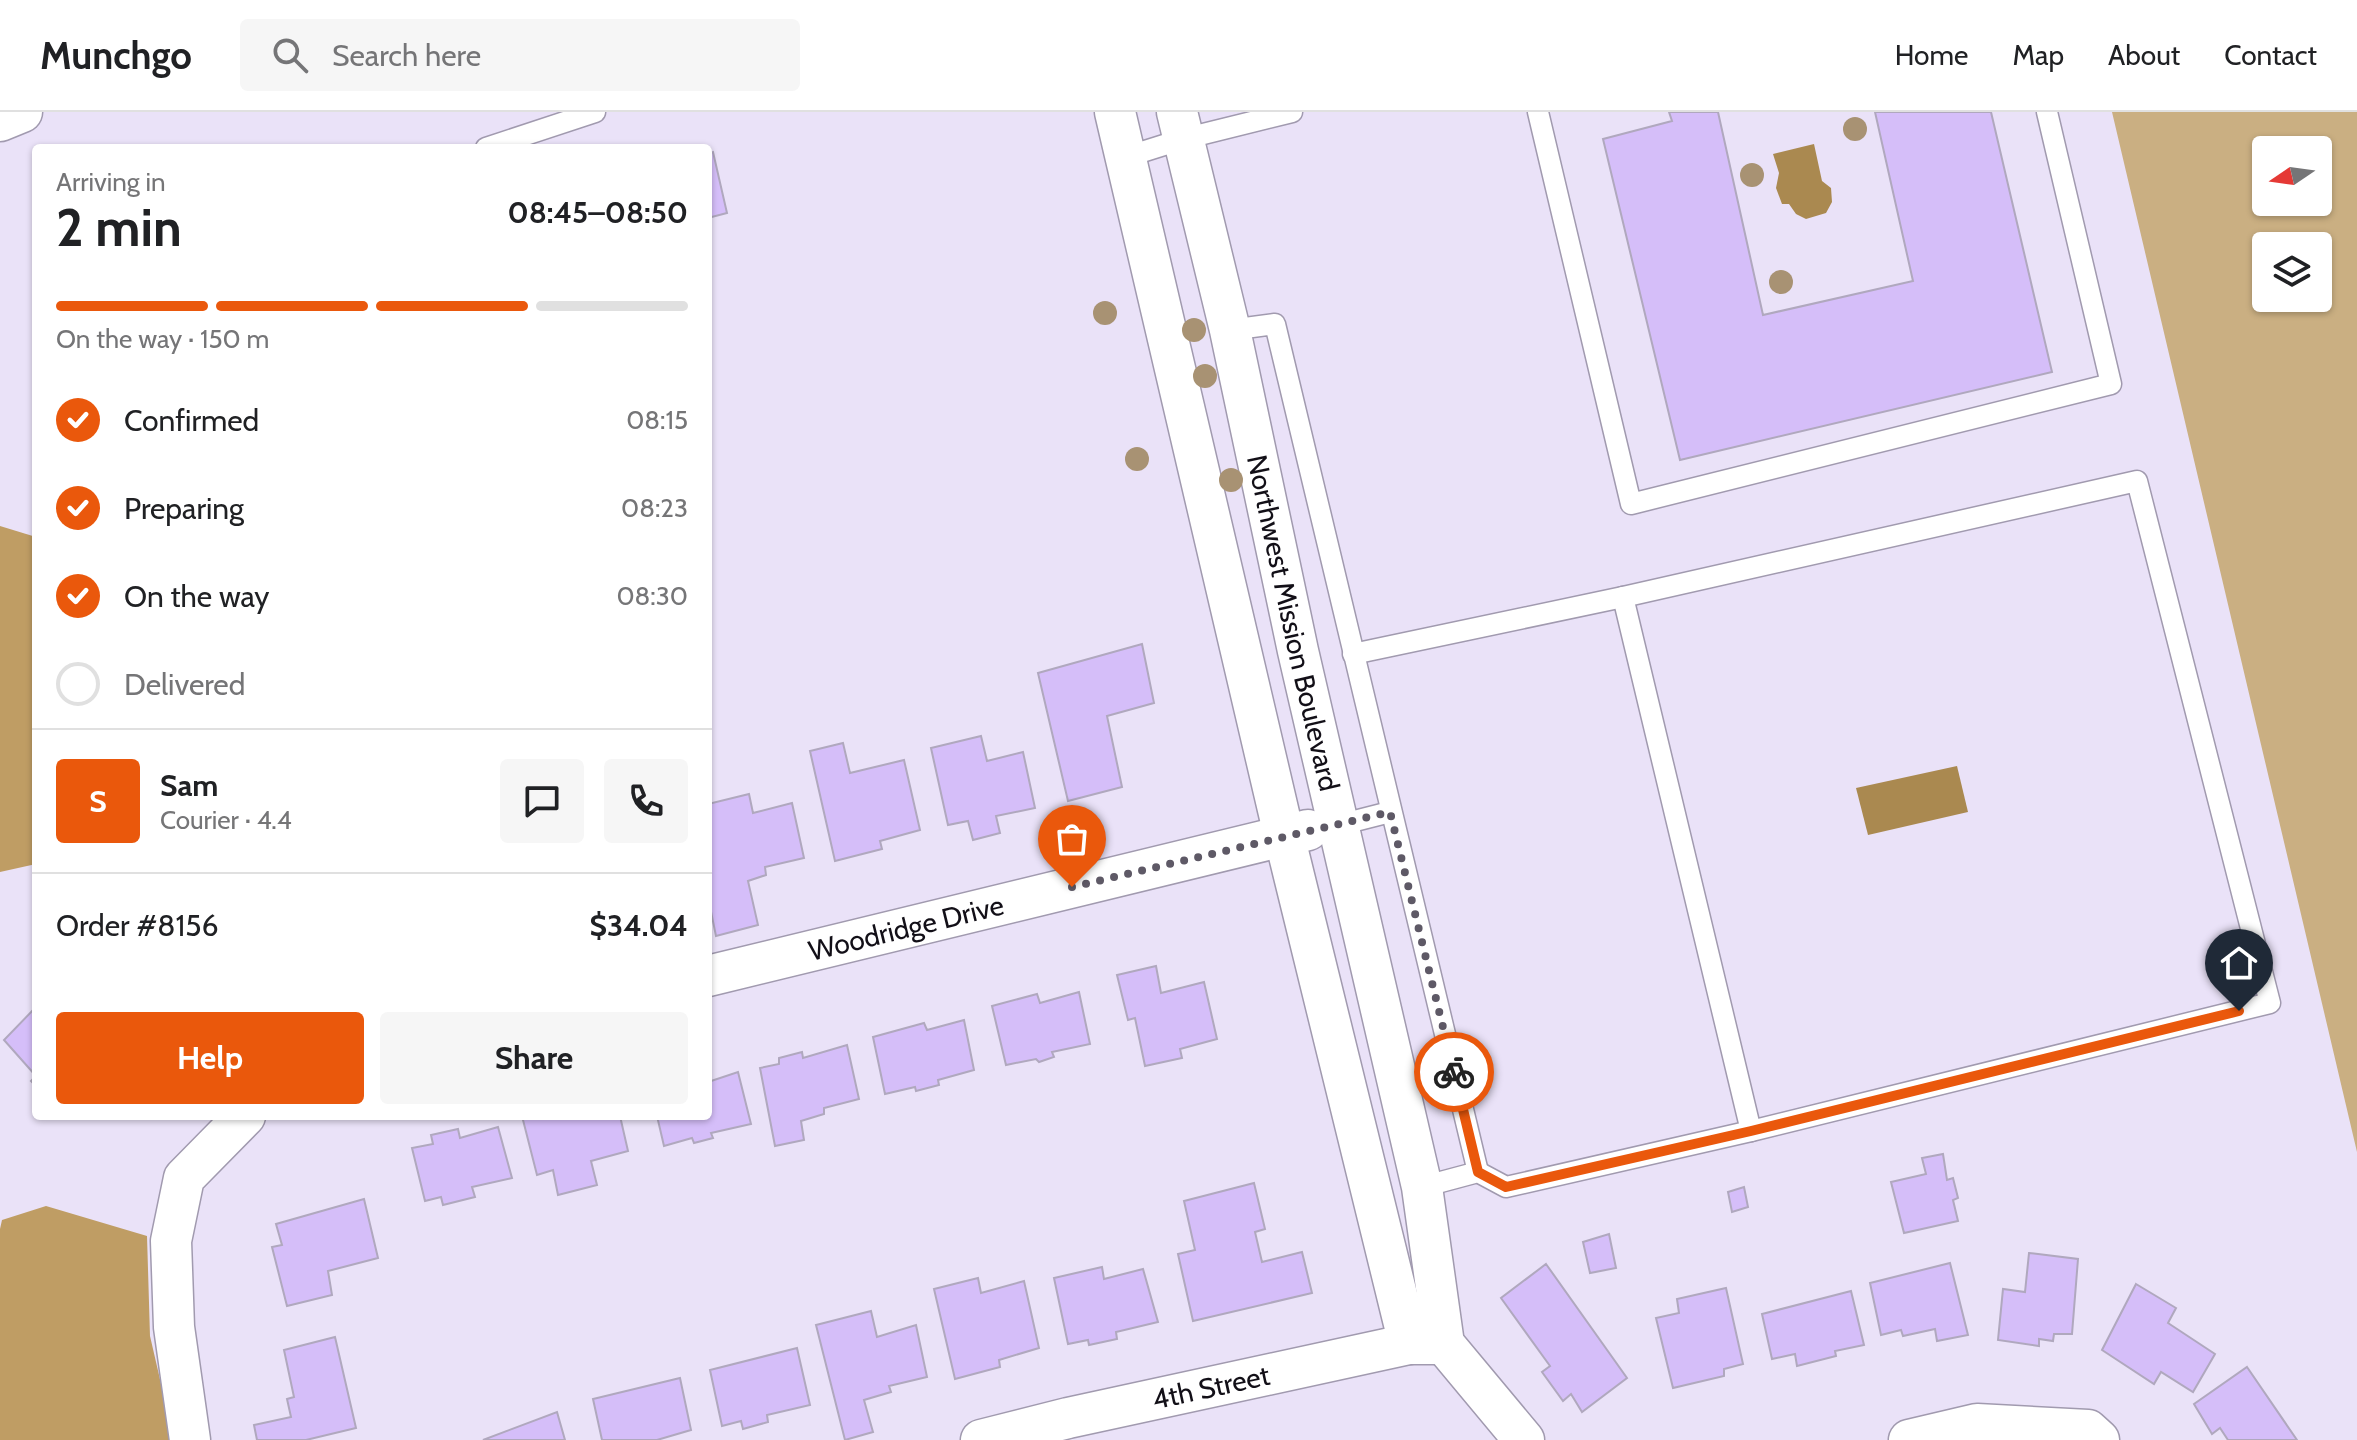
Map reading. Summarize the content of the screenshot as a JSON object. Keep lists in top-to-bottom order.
{
  "streets": {
    "street": ["Northwest Mission Boulevard", "Woodridge Drive", "4th Street"]
  },
  "crossings": [
    ["Northwest Mission Boulevard", "Woodridge Drive"],
    ["Northwest Mission Boulevard", "4th Street"]
  ],
  "north": "left",
  "page": {
    "header": "Munchgo",
    "search": "Search here",
    "nav": [
      "Home",
      "Map",
      "About",
      "Contact"
    ],
    "heading": ["2 min", "Arriving in", "08:45–08:50"],
    "panel": [
      "Sam",
      "Courier · 4.4",
      "Order #8156",
      "$34.04"
    ],
    "bar": "On the way · 150 m",
    "list": [
      ["Confirmed", "08:15"],
      ["Preparing", "08:23"],
      ["On the way", "08:30"],
      "Delivered"
    ],
    "round": "S",
    "buttons": ["Help", "Share"]
  }
}
